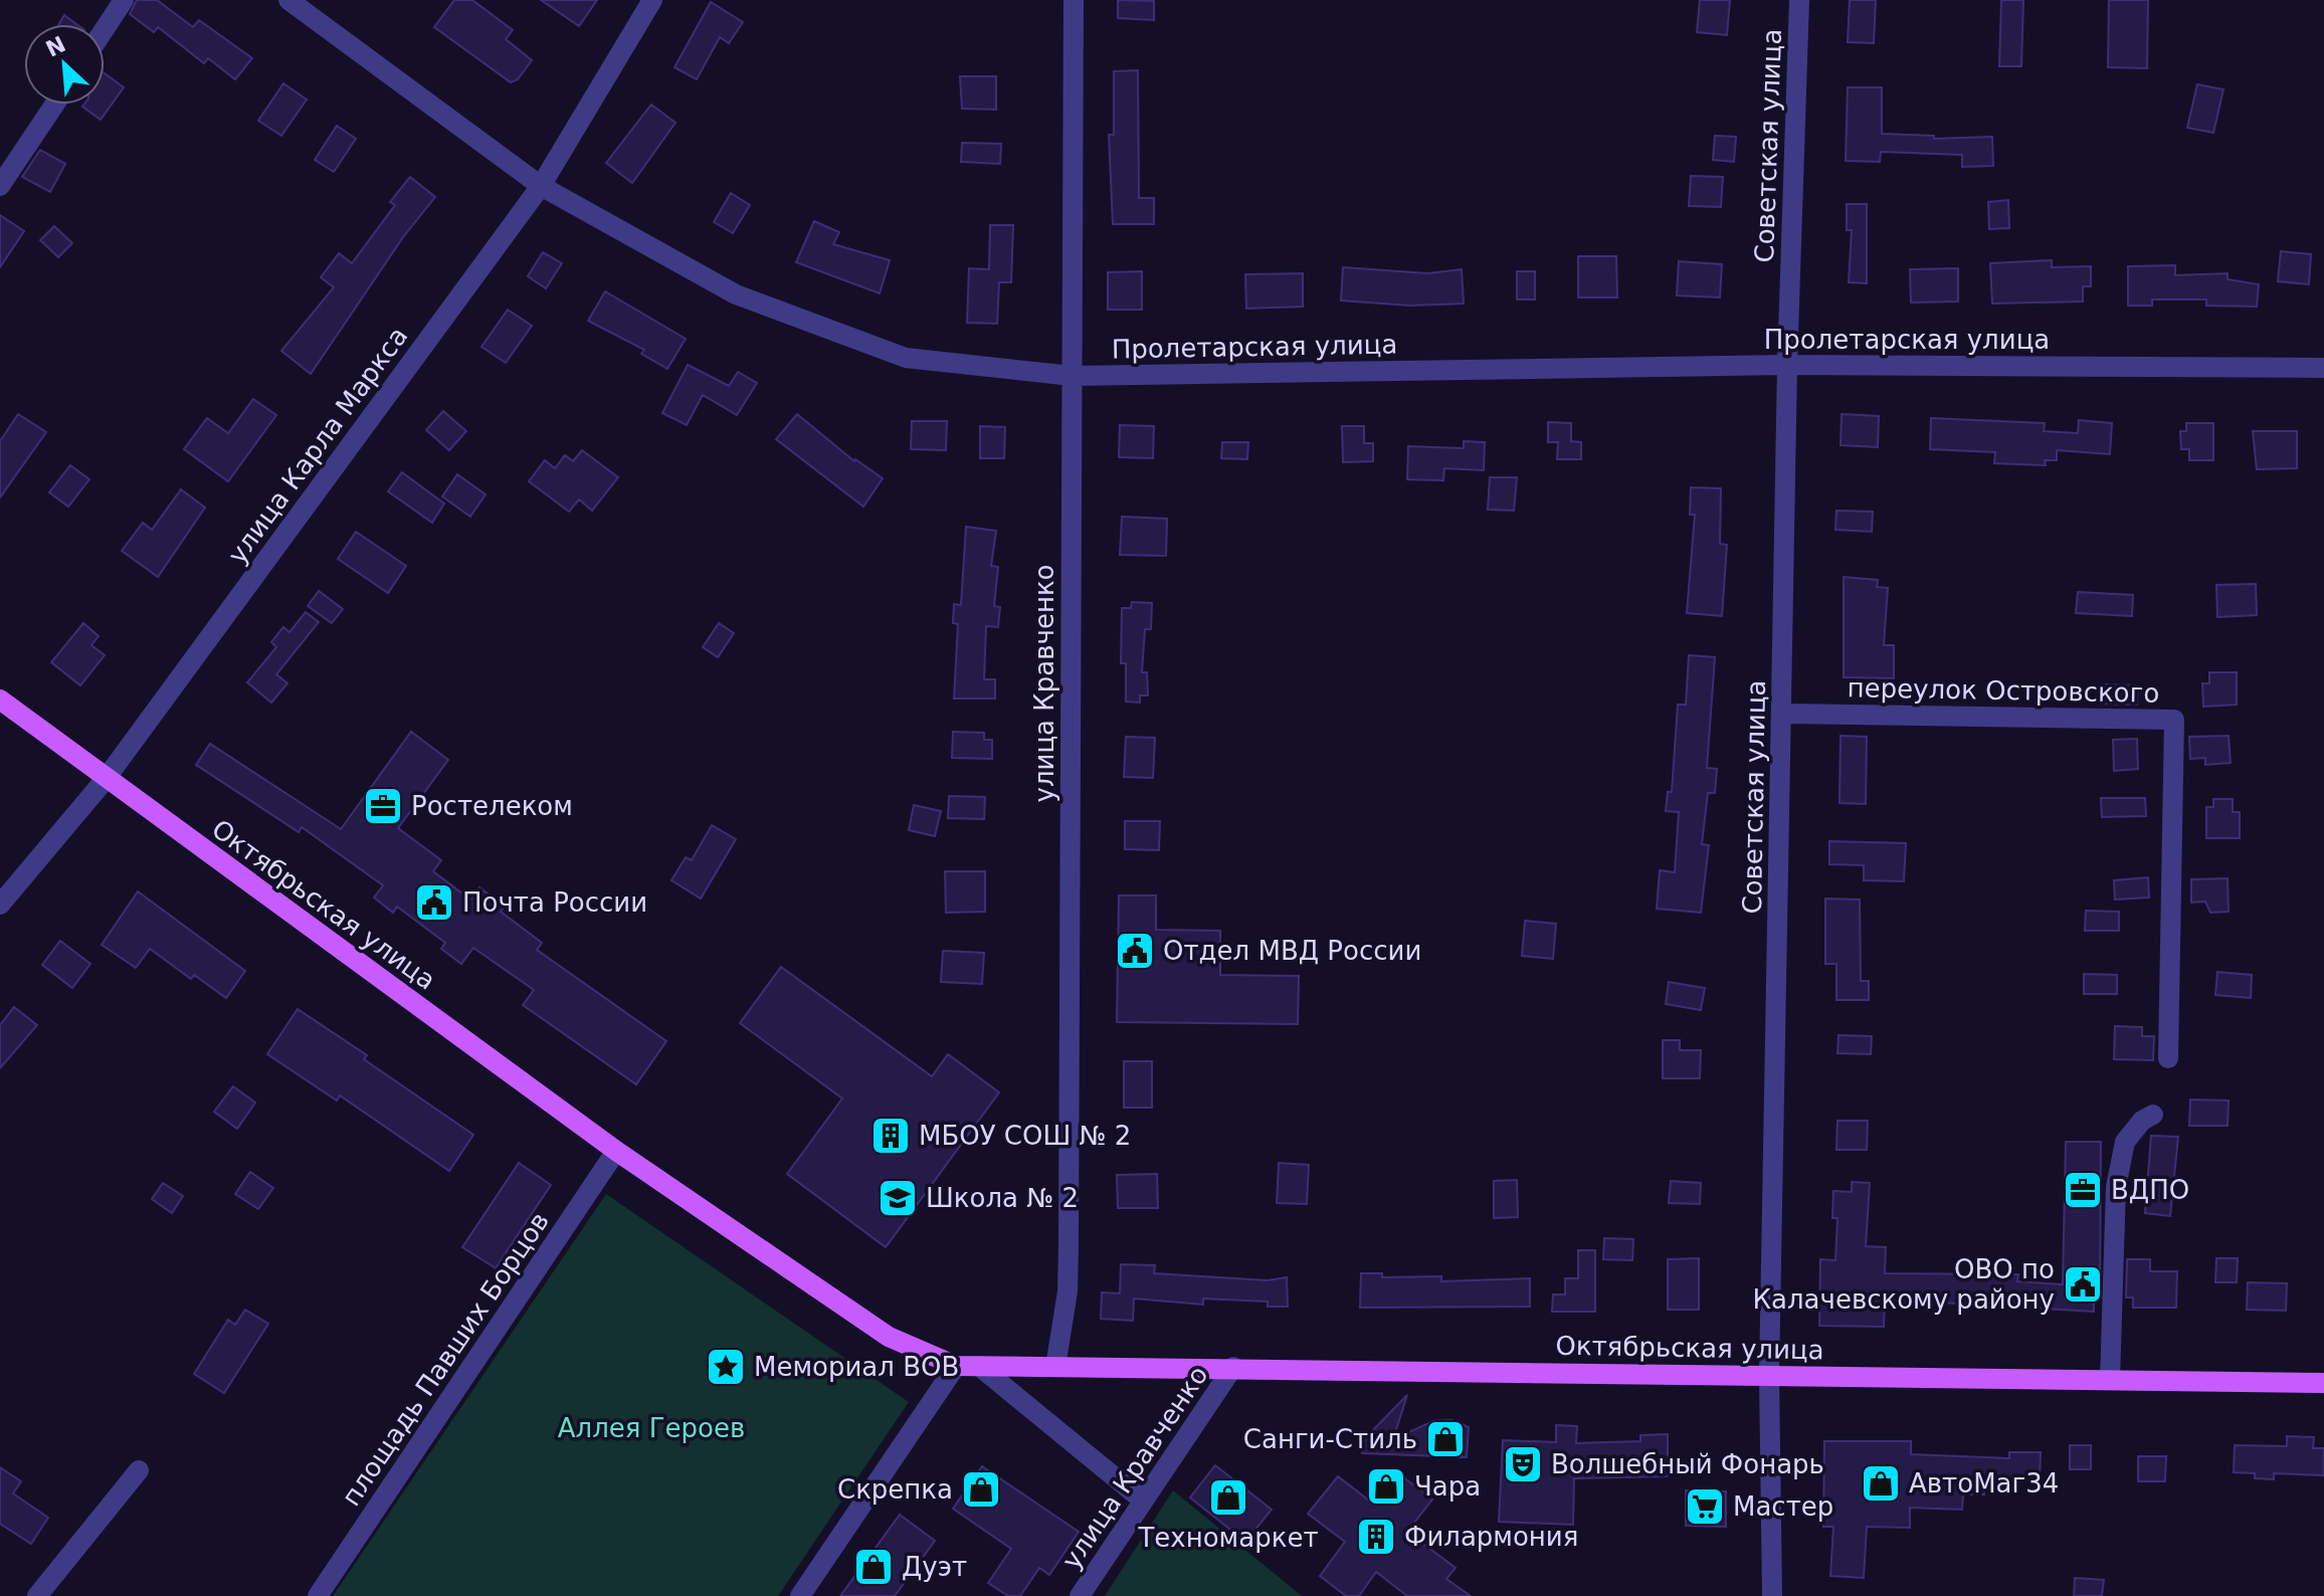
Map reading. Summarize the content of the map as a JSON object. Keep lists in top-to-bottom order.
{
  "streets": {
    "main road": ["Октябрьская улица"],
    "street": [
      "Советская улица",
      "Пролетарская улица",
      "улица Карла Маркса",
      "улица Кравченко",
      "переулок Островского",
      "площадь Павших Борцов"
    ]
  },
  "crossings": [
    ["Советская улица", "Пролетарская улица"],
    ["Советская улица", "переулок Островского"],
    ["Советская улица", "Октябрьская улица"],
    ["Пролетарская улица", "улица Карла Маркса"],
    ["Пролетарская улица", "улица Кравченко"],
    ["улица Карла Маркса", "Октябрьская улица"],
    ["улица Кравченко", "Октябрьская улица"],
    ["Октябрьская улица", "площадь Павших Борцов"]
  ],
  "parks": ["Аллея Героев"],
  "places": {
    "office": ["Ростелеком", "ВДПО"],
    "public building": ["Почта России", "Отдел МВД России", "ОВО по Калачевскому району"],
    "building": ["МБОУ СОШ № 2", "Филармония"],
    "school or university": ["Школа № 2"],
    "place": ["Мемориал ВОВ"],
    "shop": [
      "Санги-Стиль",
      "АвтоМаг34",
      "Чара",
      "Скрепка",
      "Техномаркет",
      "Дуэт"
    ],
    "theatre": ["Волшебный Фонарь"],
    "supermarket": ["Мастер"]
  },
  "north": "top left"
}
